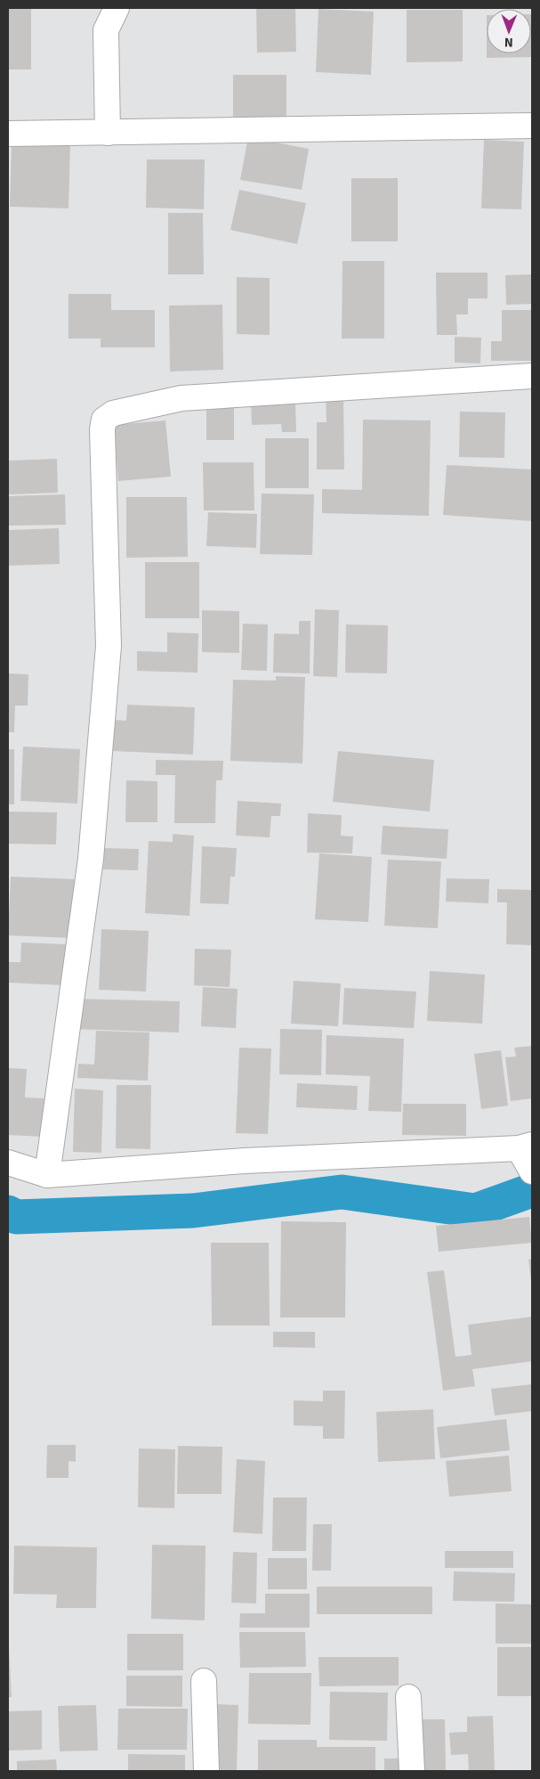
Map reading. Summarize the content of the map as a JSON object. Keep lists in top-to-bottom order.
{
  "north": "bottom"
}
